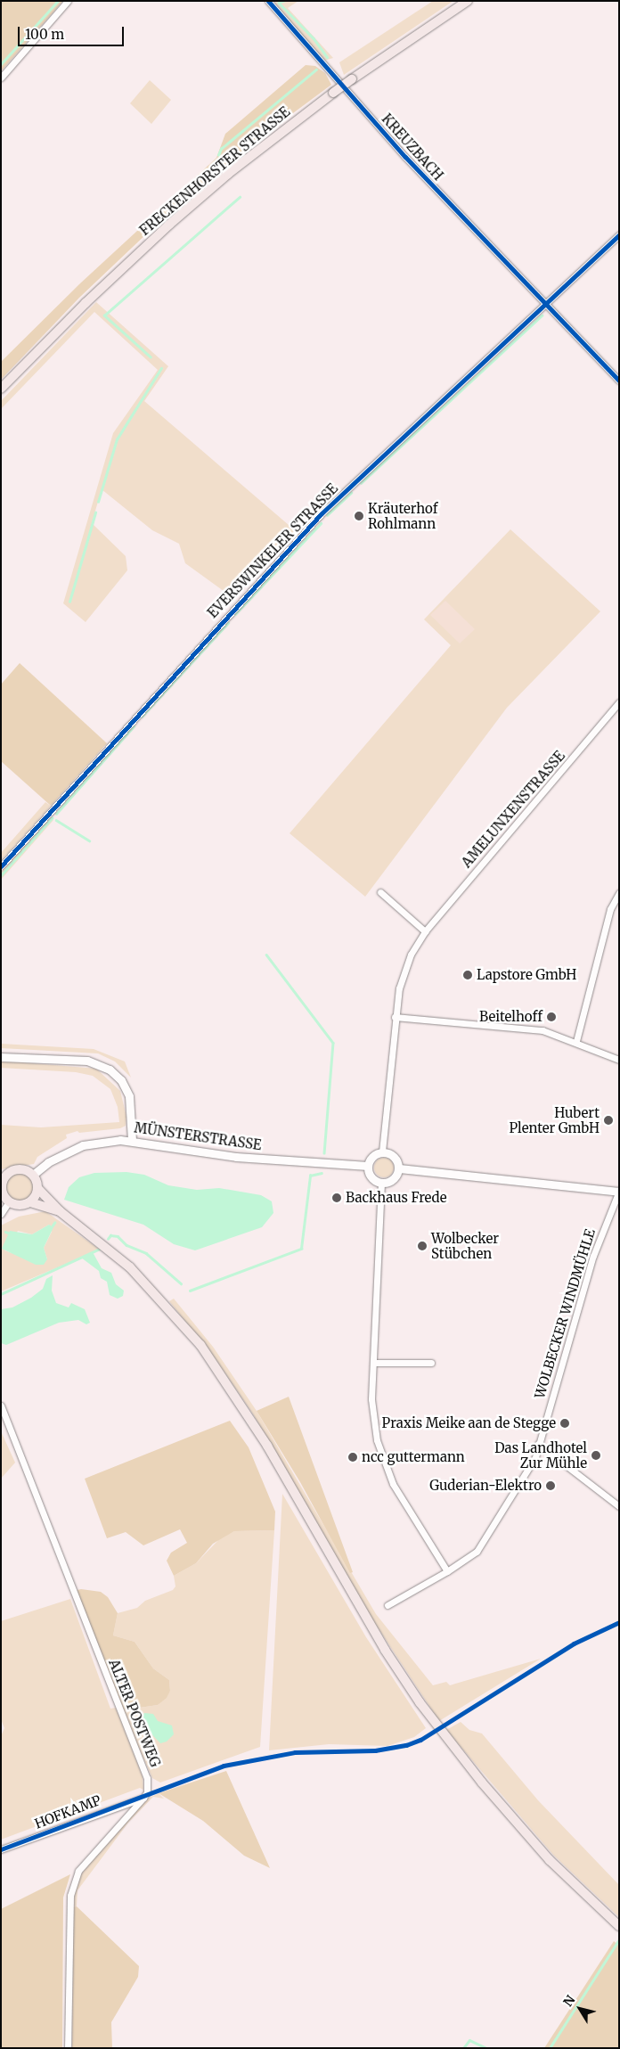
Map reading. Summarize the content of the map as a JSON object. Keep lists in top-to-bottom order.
{
  "streets": {
    "main road": ["FRECKENHORSTER STRASSE"],
    "street": [
      "KREUZBACH",
      "EVERSWINKELER STRASSE",
      "AMELUNXENSTRASSE",
      "MÜNSTERSTRASSE",
      "WOLBECKER WINDMÜHLE",
      "ALTER POSTWEG",
      "HOFKAMP"
    ]
  },
  "crossings": [
    ["KREUZBACH", "EVERSWINKELER STRASSE"],
    ["AMELUNXENSTRASSE", "MÜNSTERSTRASSE"],
    ["ALTER POSTWEG", "HOFKAMP"]
  ],
  "places": [
    "Kräuterhof Rohlmann",
    "Lapstore GmbH",
    "Beitelhoff",
    "Hubert Plenter GmbH",
    "Backhaus Frede",
    "Wolbecker Stübchen",
    "Praxis Meike aan de Stegge",
    "Das Landhotel Zur Mühle",
    "ncc guttermann",
    "Guderian-Elektro"
  ],
  "scale_bar": "100 m",
  "north": "top left"
}
